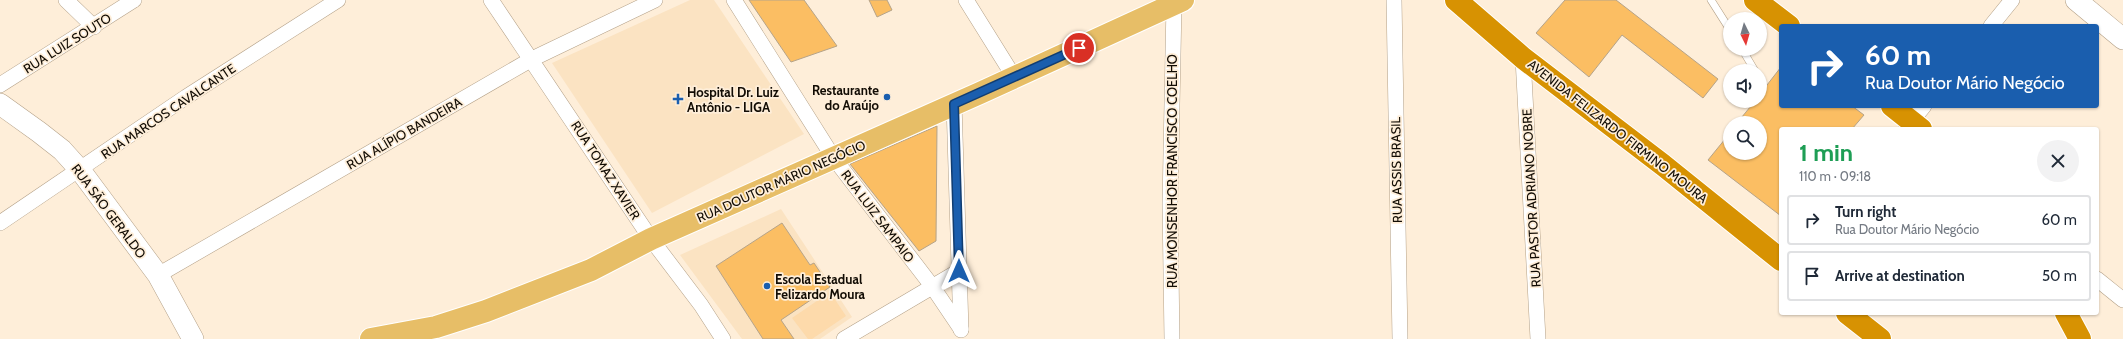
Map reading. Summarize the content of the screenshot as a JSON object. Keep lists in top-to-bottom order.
{
  "streets": {
    "highway": ["AVENIDA FELIZARDO FIRMINO MOURA"],
    "main road": ["RUA DOUTOR MÁRIO NEGÓCIO"],
    "street": [
      "RUA LUIZ SOUTO",
      "RUA MARCOS CAVALCANTE",
      "RUA ALÍPIO BANDEIRA",
      "RUA TOMAZ XAVIER",
      "RUA ASSIS BRASIL",
      "RUA MONSENHOR FRANCISCO COELHO",
      "RUA PASTOR ADRIANO NOBRE",
      "RUA SÃO GERALDO",
      "RUA LUIZ SAMPAIO"
    ]
  },
  "crossings": [
    ["RUA MARCOS CAVALCANTE", "RUA SÃO GERALDO"],
    ["AVENIDA FELIZARDO FIRMINO MOURA", "RUA PASTOR ADRIANO NOBRE"],
    ["RUA ALÍPIO BANDEIRA", "RUA TOMAZ XAVIER"],
    ["RUA ALÍPIO BANDEIRA", "RUA SÃO GERALDO"],
    ["RUA TOMAZ XAVIER", "RUA DOUTOR MÁRIO NEGÓCIO"],
    ["RUA MONSENHOR FRANCISCO COELHO", "RUA DOUTOR MÁRIO NEGÓCIO"],
    ["RUA DOUTOR MÁRIO NEGÓCIO", "RUA LUIZ SAMPAIO"]
  ],
  "places": {
    "other": ["Restaurante do Araújo", "Escola Estadual Felizardo Moura"],
    "health": ["Hospital Dr. Luiz Antônio - LIGA"]
  },
  "north": "bottom",
  "page": {
    "turn": ["60 m", "Rua Doutor Mário Negócio"],
    "heading": ["1 min", "110 m · 09:18"],
    "list": [
      {
        "name": "Turn right",
        "note": "Rua Doutor Mário Negócio",
        "value": "60 m"
      },
      {
        "name": "Arrive at destination",
        "value": "50 m"
      }
    ]
  }
}
